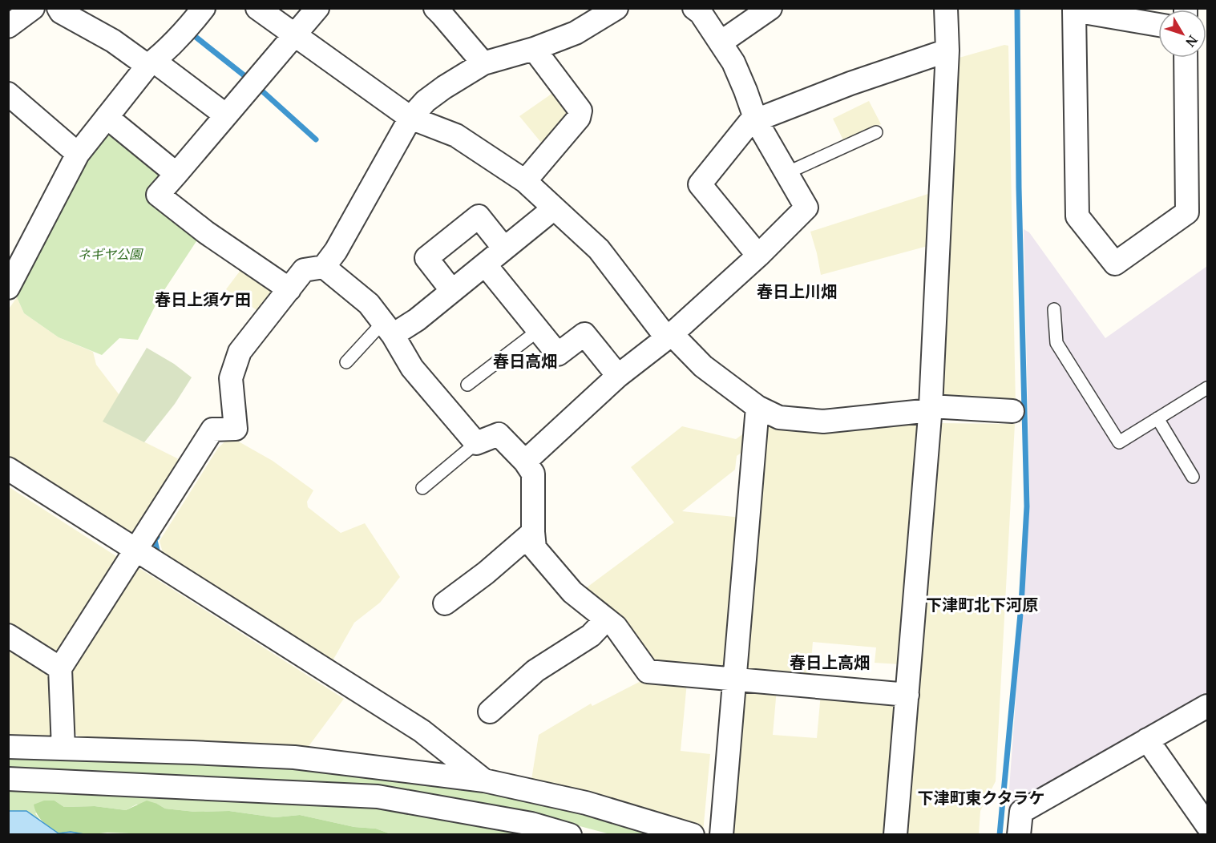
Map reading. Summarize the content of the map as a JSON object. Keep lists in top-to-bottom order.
{
  "districts": [
    "春日上川畑",
    "春日上須ケ田",
    "春日高畑",
    "下津町北下河原",
    "春日上高畑",
    "下津町東クタラケ"
  ],
  "parks": ["ネギヤ公園"],
  "north": "bottom right"
}
